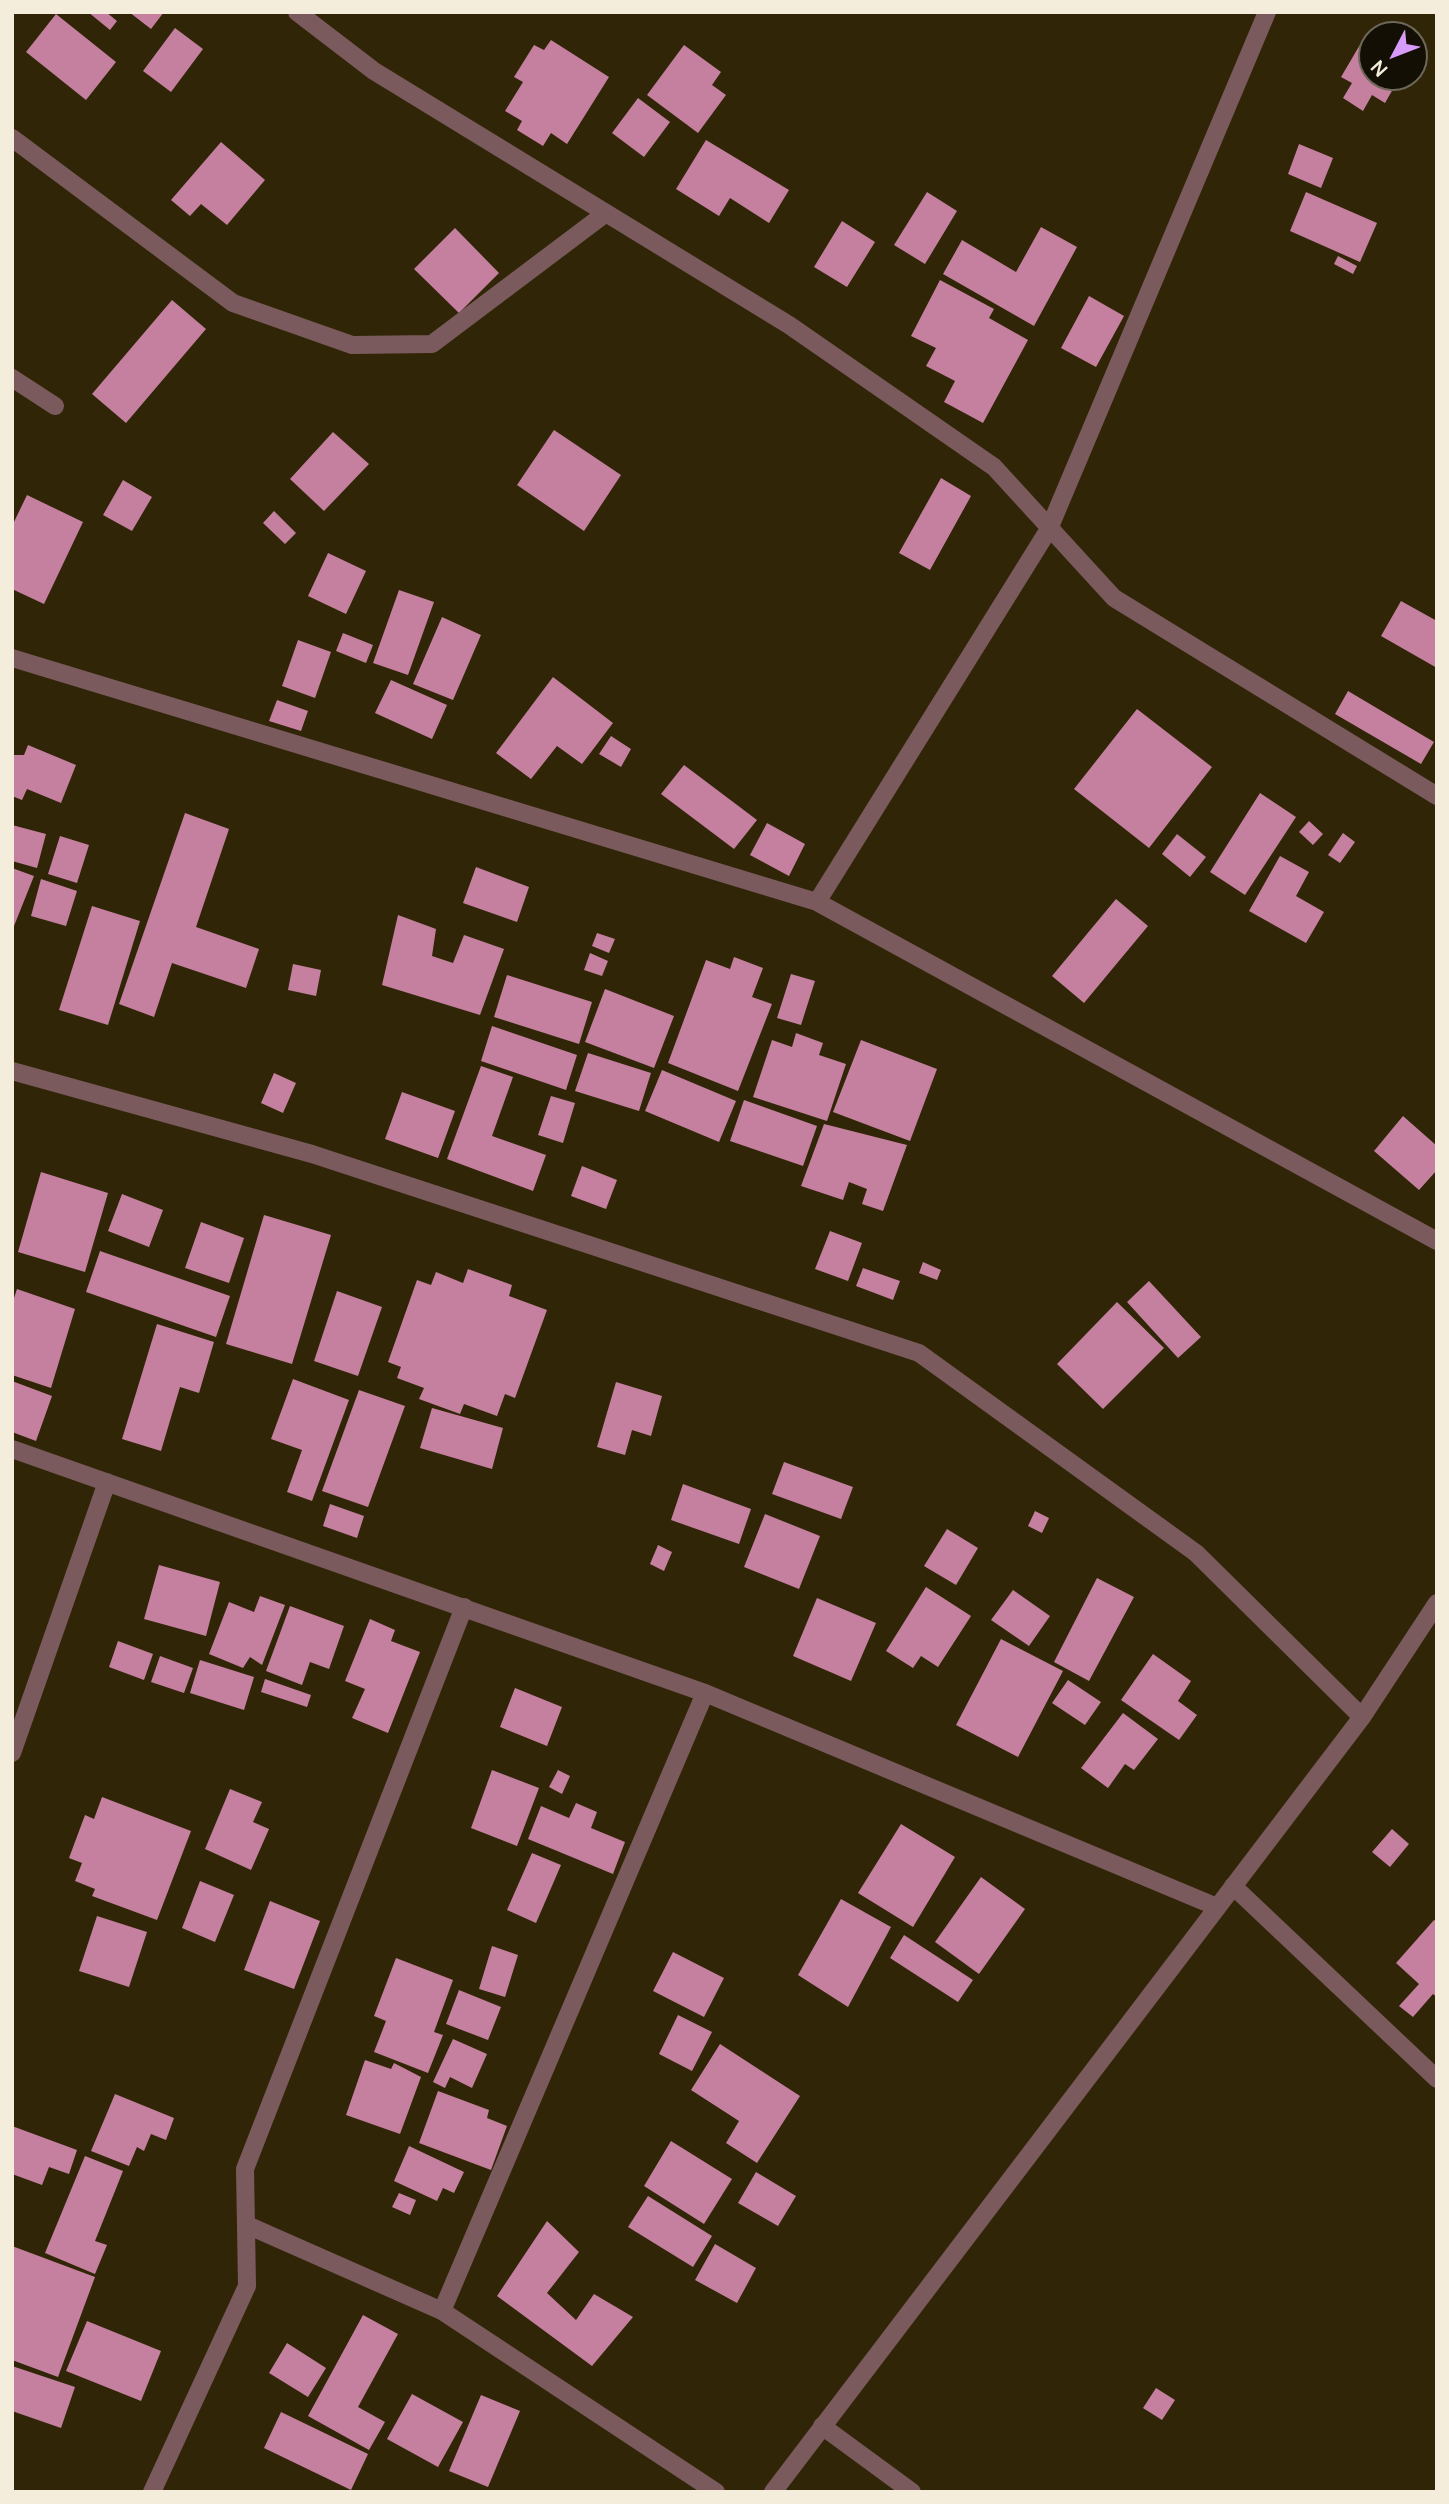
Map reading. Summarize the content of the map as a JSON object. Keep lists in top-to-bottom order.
{
  "north": "bottom left"
}
